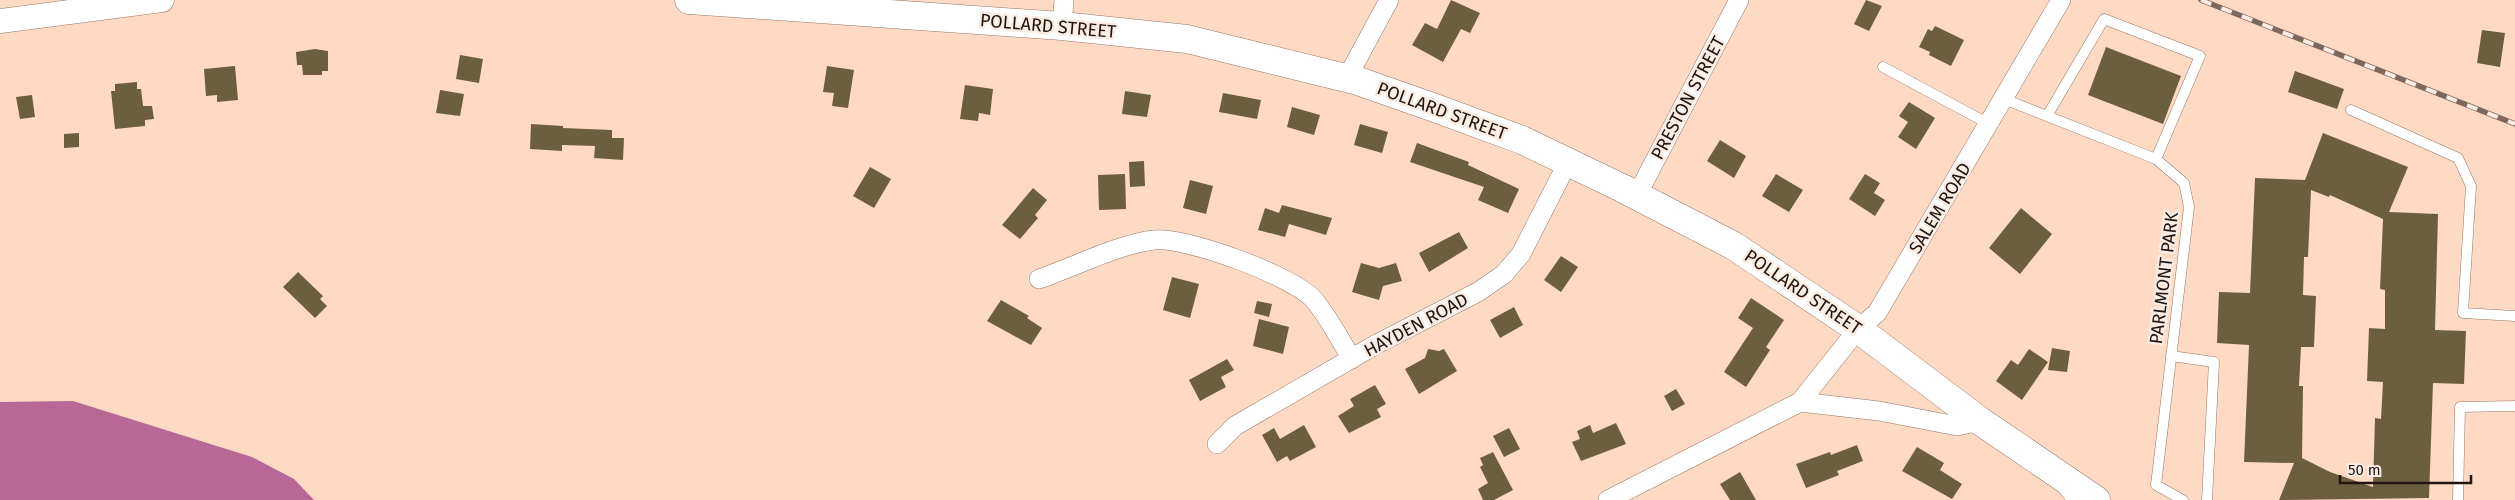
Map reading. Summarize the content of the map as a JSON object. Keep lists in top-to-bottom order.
{
  "streets": {
    "main road": ["POLLARD STREET"],
    "street": ["PRESTON STREET", "SALEM ROAD", "HAYDEN ROAD"],
    "lane": ["PARLMONT PARK"]
  },
  "crossings": [
    ["POLLARD STREET", "PRESTON STREET"],
    ["POLLARD STREET", "SALEM ROAD"],
    ["POLLARD STREET", "HAYDEN ROAD"],
    ["SALEM ROAD", "PARLMONT PARK"]
  ],
  "scale_bar": "50 m"
}
